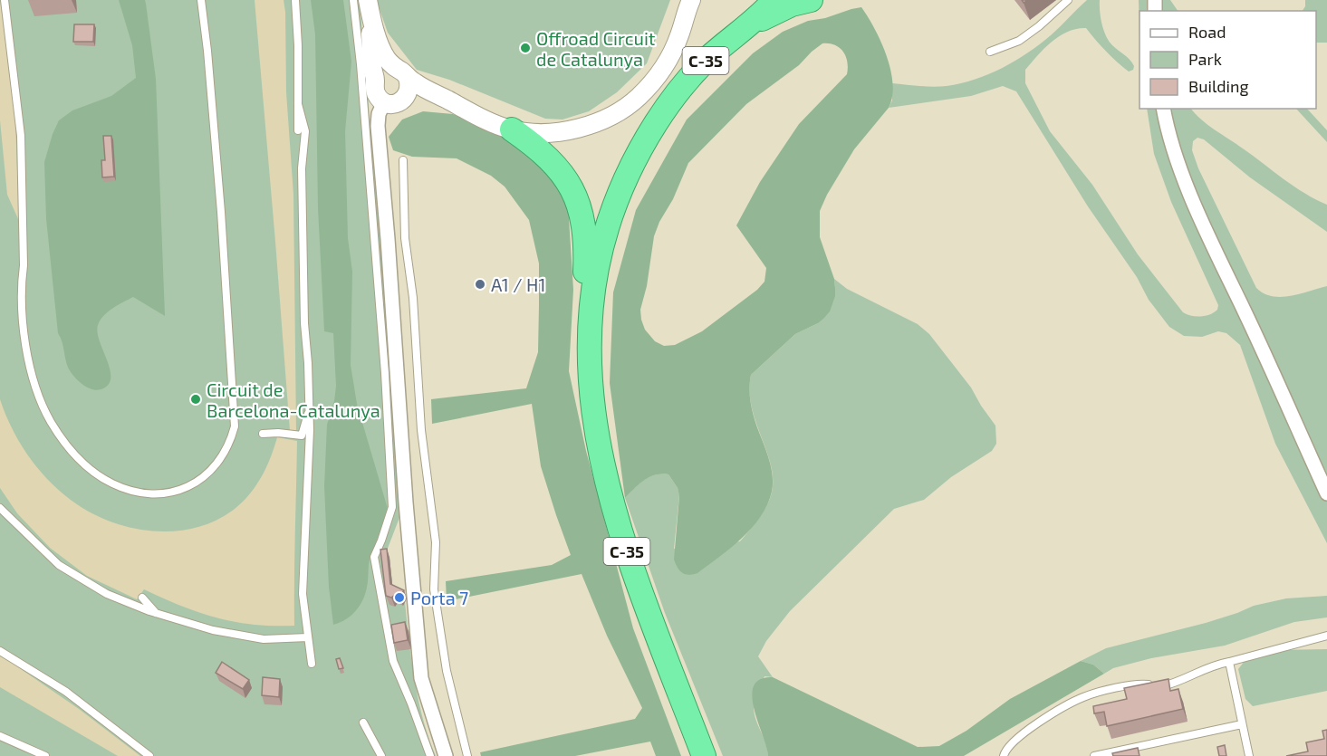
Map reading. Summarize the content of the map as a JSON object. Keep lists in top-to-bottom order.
{
  "streets": {
    "highway": ["C-35"]
  },
  "places": [
    "Offroad Circuit de Catalunya",
    "A1 / H1",
    "Circuit de Barcelona-Catalunya",
    "Porta 7"
  ],
  "legend": ["Road", "Park", "Building"]
}
